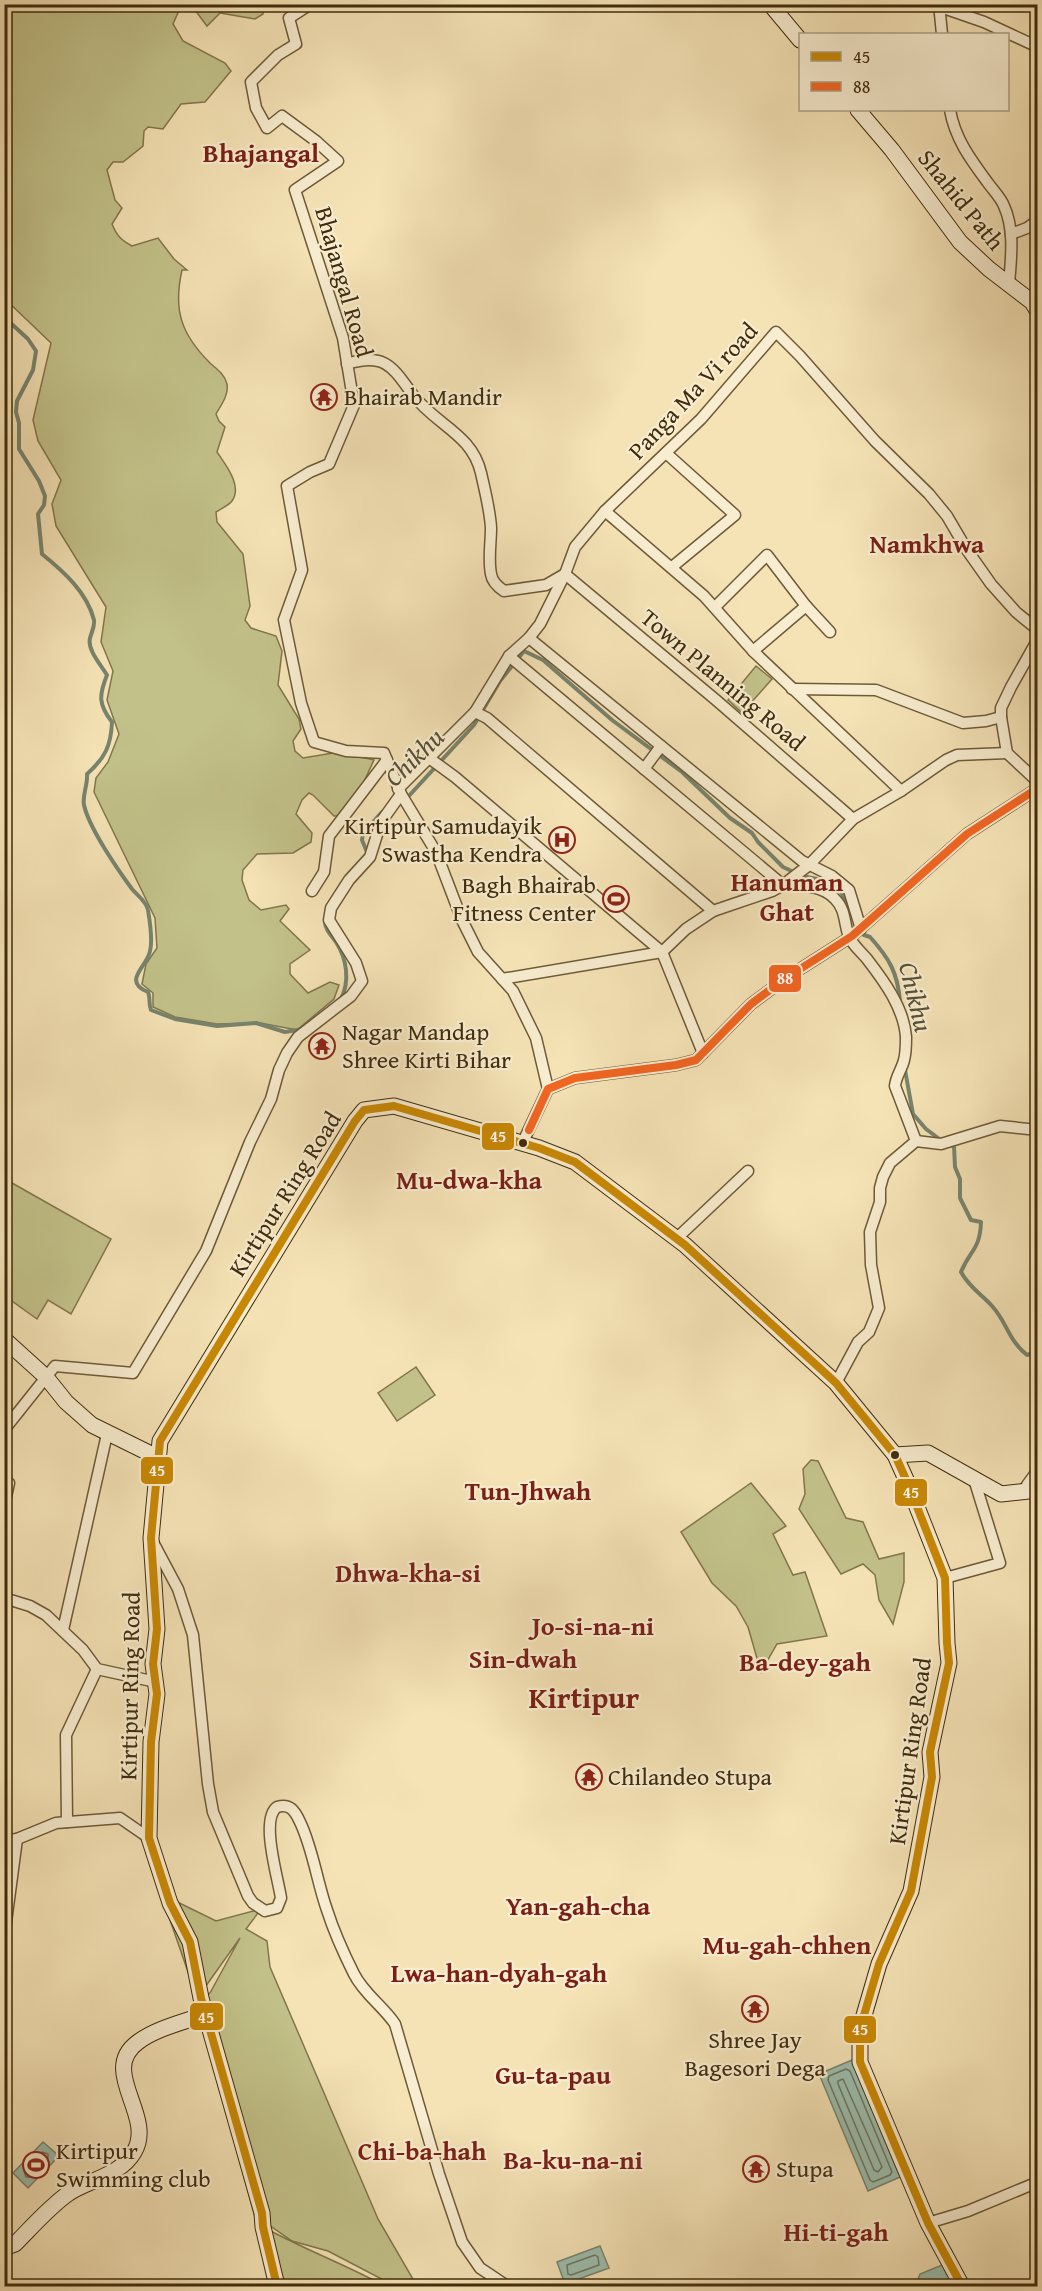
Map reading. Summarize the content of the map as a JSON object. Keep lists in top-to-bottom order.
{
  "streets": {
    "street": [
      "Shahid Path",
      "Bhajangal Road",
      "Panga Ma Vi road",
      "Town Planning Road",
      "Kirtipur Ring Road"
    ]
  },
  "crossings": [
    ["Panga Ma Vi road", "Town Planning Road"]
  ],
  "districts": [
    "Bhajangal",
    "Namkhwa",
    "Hanuman Ghat",
    "Mu-dwa-kha",
    "Tun-Jhwah",
    "Dhwa-kha-si",
    "Jo-si-na-ni",
    "Sin-dwah",
    "Ba-dey-gah",
    "Kirtipur",
    "Yan-gah-cha",
    "Mu-gah-chhen",
    "Lwa-han-dyah-gah",
    "Gu-ta-pau",
    "Chi-ba-hah",
    "Ba-ku-na-ni",
    "Hi-ti-gah"
  ],
  "water": ["Chikhu"],
  "places": {
    "temple": [
      "Bhairab Mandir",
      "Nagar Mandap Shree Kirti Bihar",
      "Chilandeo Stupa",
      "Shree Jay Bagesori Dega",
      "Stupa"
    ],
    "hospital": ["Kirtipur Samudayik Swastha Kendra"],
    "sports": ["Bagh Bhairab Fitness Center", "Kirtipur Swimming club"]
  },
  "lines": ["transit line 88", "transit line 45"],
  "legend": ["45", "88"]
}
